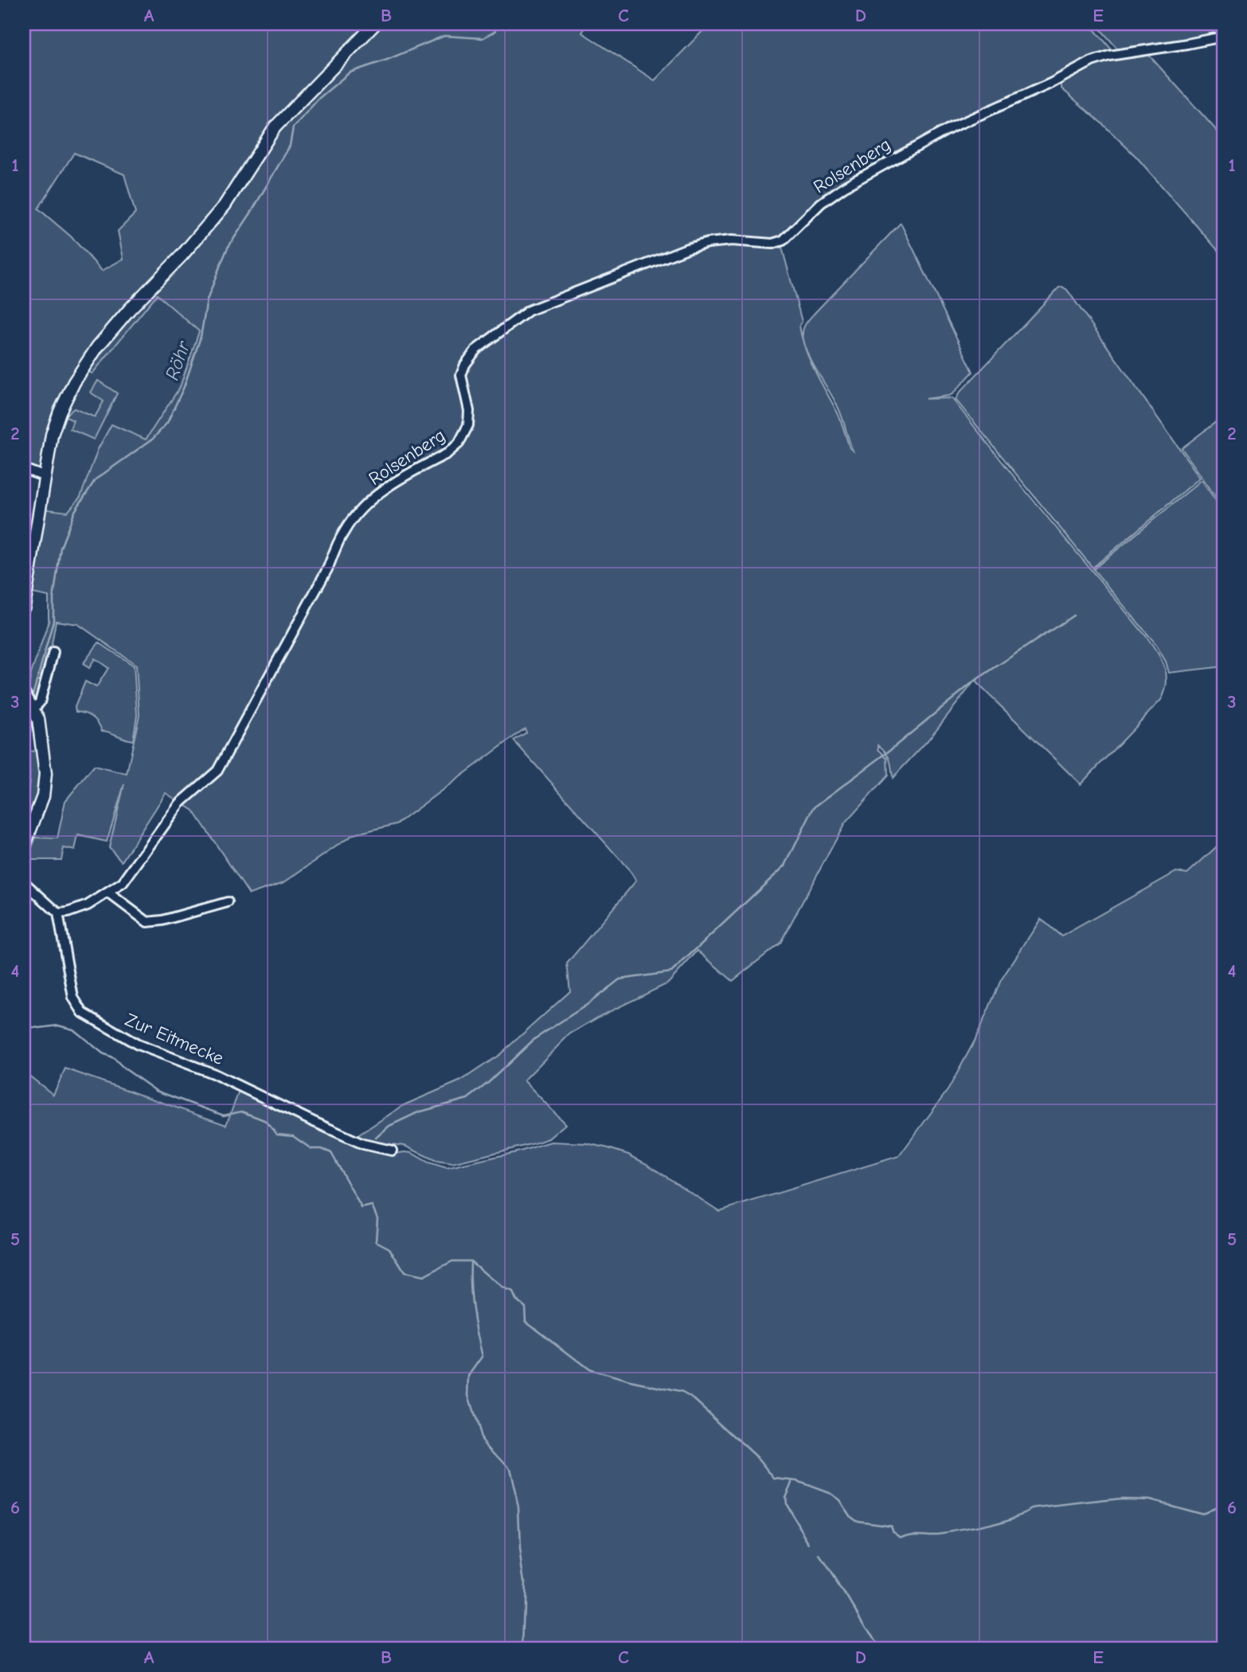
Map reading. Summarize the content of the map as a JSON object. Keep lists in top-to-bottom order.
{
  "streets": {
    "street": ["Rolsenberg", "Zur Eitmecke"]
  },
  "crossings": [
    ["Rolsenberg", "Zur Eitmecke"]
  ],
  "water": ["Röhr"],
  "grid": {
    "columns": [
      "A",
      "B",
      "C",
      "D",
      "E"
    ],
    "rows": [
      "1",
      "2",
      "3",
      "4",
      "5",
      "6"
    ]
  }
}
